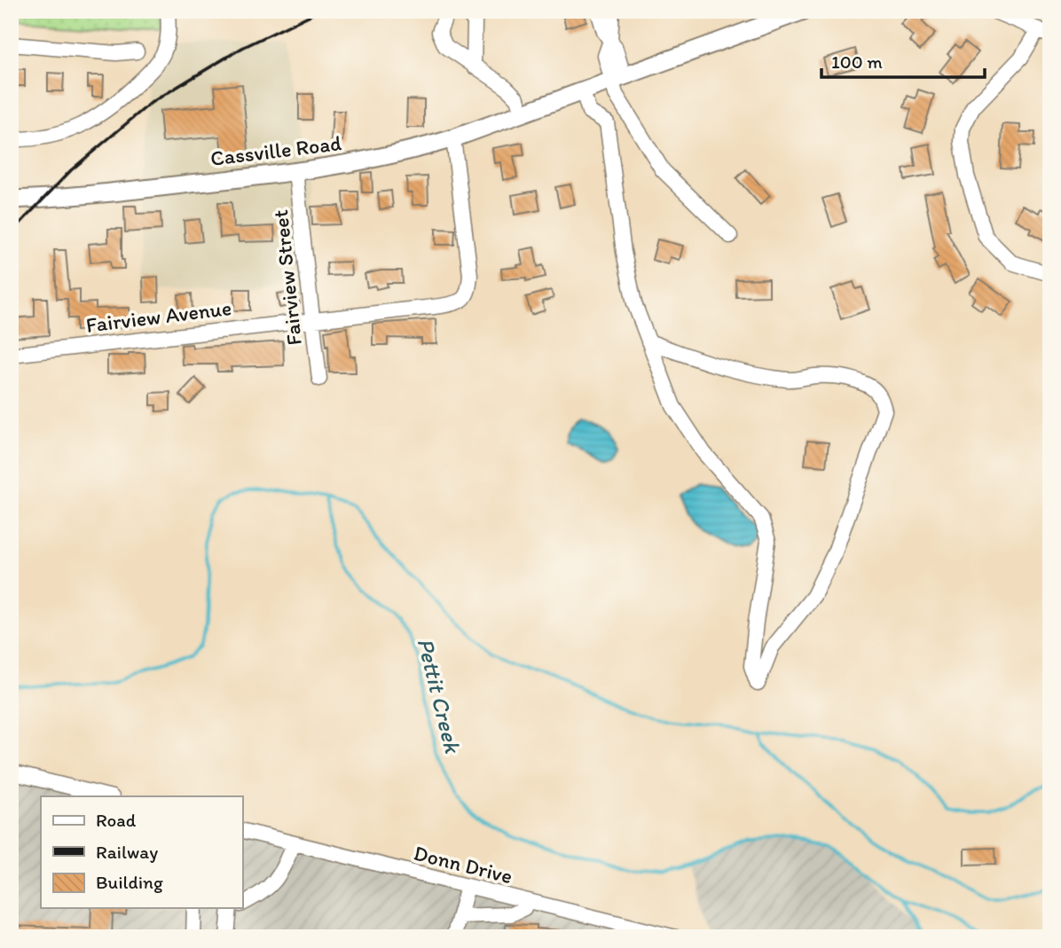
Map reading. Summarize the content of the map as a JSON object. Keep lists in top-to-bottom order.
{
  "streets": {
    "main road": ["Cassville Road"],
    "street": ["Fairview Street", "Fairview Avenue", "Donn Drive"]
  },
  "crossings": [
    ["Cassville Road", "Fairview Street"],
    ["Cassville Road", "Fairview Avenue"],
    ["Fairview Street", "Fairview Avenue"]
  ],
  "water": ["Pettit Creek"],
  "legend": ["Road", "Railway", "Building"],
  "scale_bar": "100 m"
}
